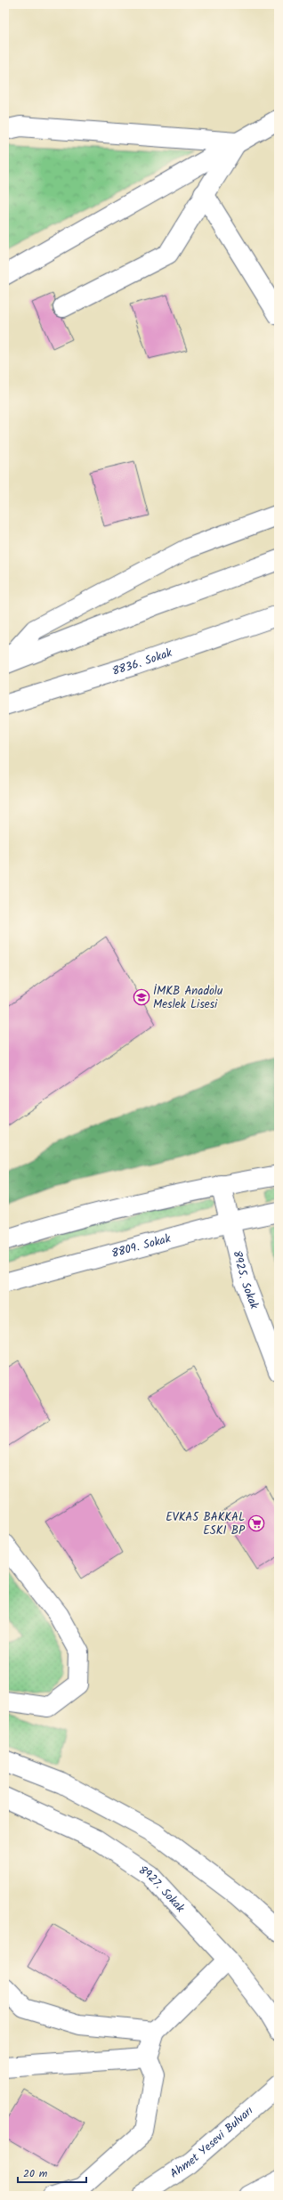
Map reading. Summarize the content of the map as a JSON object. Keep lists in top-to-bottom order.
{
  "streets": {
    "street": [
      "8836. Sokak",
      "8809. Sokak",
      "8925. Sokak",
      "8927. Sokak",
      "Ahmet Yesevi Bulvarı"
    ]
  },
  "crossings": [
    ["8809. Sokak", "8925. Sokak"]
  ],
  "places": {
    "school or university": ["İMKB Anadolu Meslek Lisesi"],
    "supermarket": ["EVKA5 BAKKAL ESKI BP"]
  },
  "scale_bar": "20 m"
}
